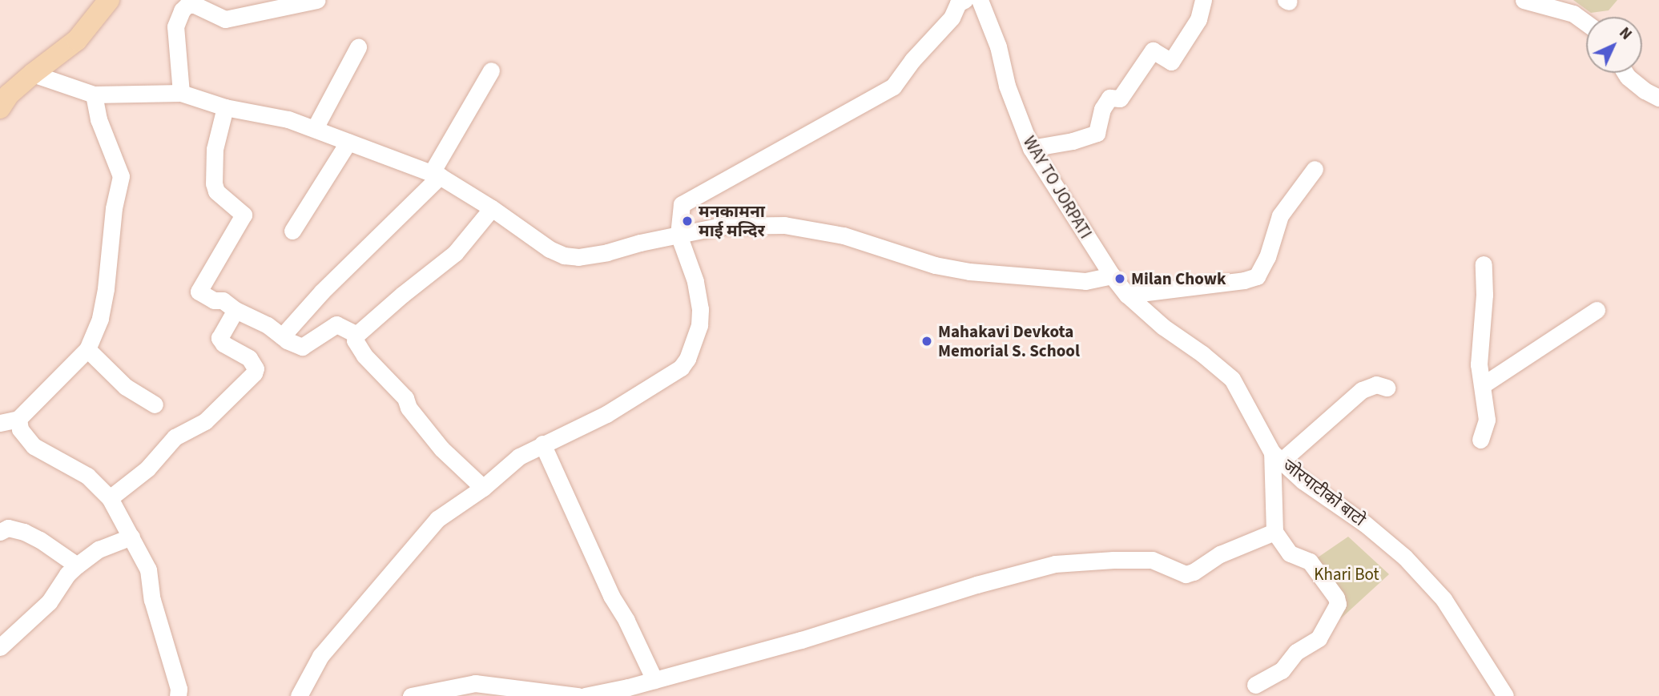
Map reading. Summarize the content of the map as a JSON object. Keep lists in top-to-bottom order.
{
  "streets": {
    "street": ["WAY TO JORPATI", "जोरपाटीको बाटो"]
  },
  "crossings": [
    ["WAY TO JORPATI", "जोरपाटीको बाटो"]
  ],
  "parks": ["Khari Bot"],
  "places": ["मनकामना माई मन्दिर", "Milan Chowk", "Mahakavi Devkota Memorial S. School"],
  "north": "top right"
}
